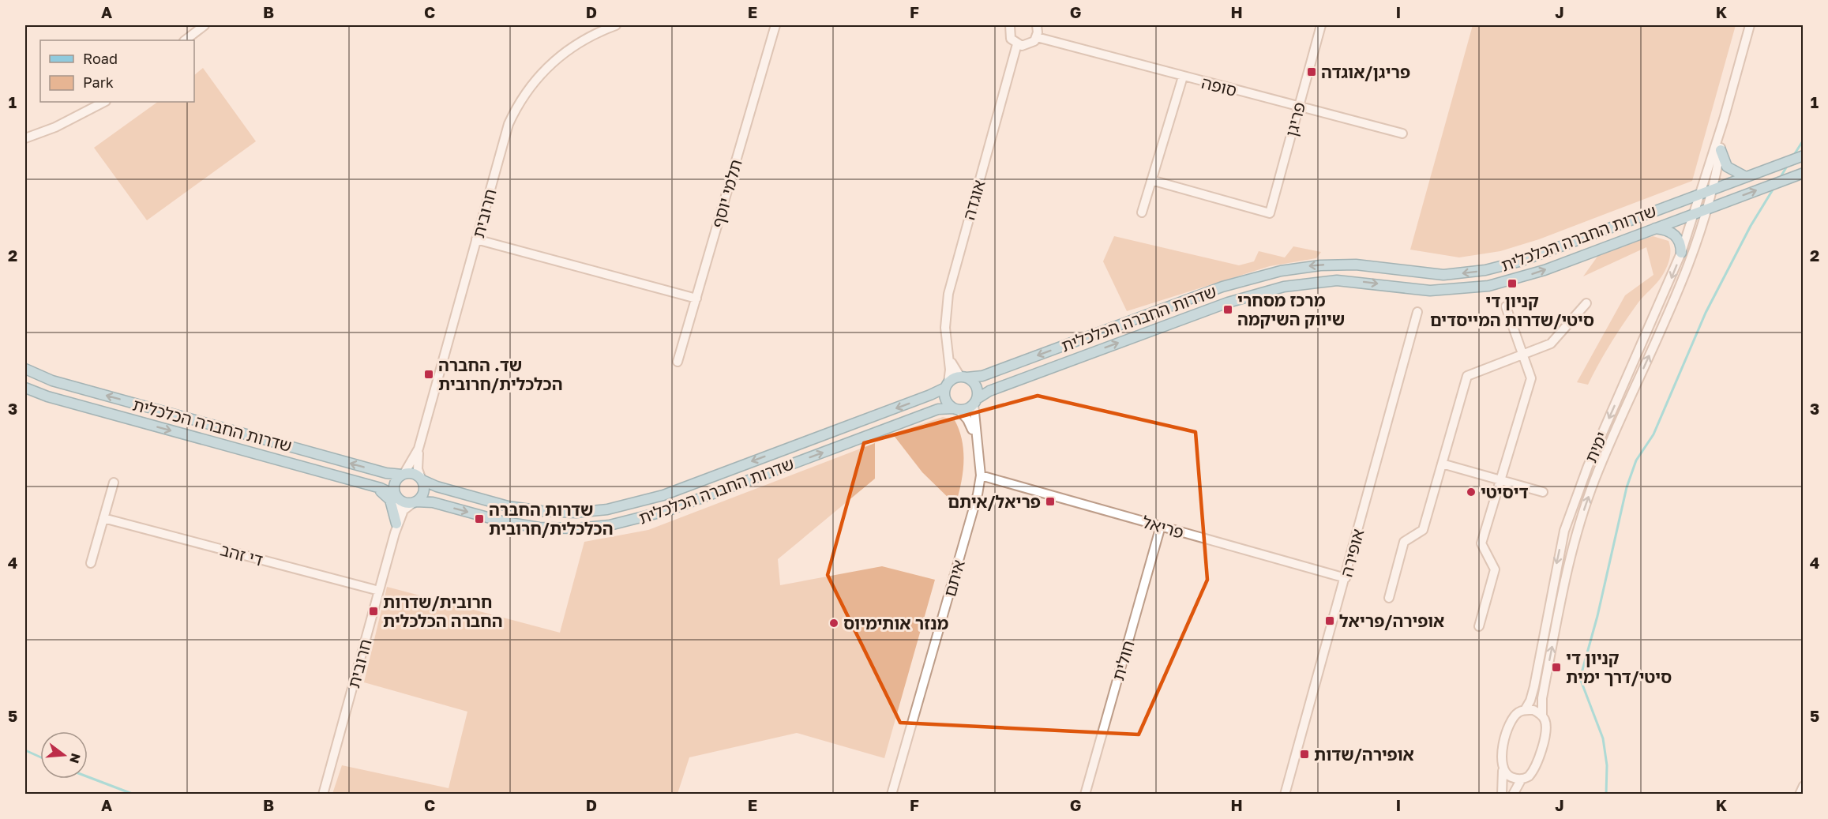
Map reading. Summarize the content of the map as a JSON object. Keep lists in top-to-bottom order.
{
  "streets": {
    "main road": ["שדרות החברה הכלכלית"],
    "street": [
      "סופה",
      "פריגן",
      "תלמי יוסף",
      "אוגדה",
      "חרובית",
      "ימית",
      "פריאל",
      "אופירה",
      "די זהב",
      "איתם",
      "חולית"
    ]
  },
  "crossings": [
    ["סופה", "פריגן"],
    ["אוגדה", "שדרות החברה הכלכלית"],
    ["אוגדה", "איתם"],
    ["חרובית", "שדרות החברה הכלכלית"],
    ["חרובית", "די זהב"],
    ["שדרות החברה הכלכלית", "ימית"],
    ["שדרות החברה הכלכלית", "איתם"],
    ["פריאל", "אופירה"],
    ["פריאל", "איתם"],
    ["פריאל", "חולית"]
  ],
  "places": {
    "transit": [
      "פריגן/אוגדה",
      "קניון די סיטי/שדרות המייסדים",
      "מרכז מסחרי שיווק השיקמה",
      "שד. החברה הכלכלית/חרובית",
      "פריאל/איתם",
      "שדרות החברה הכלכלית/חרובית",
      "חרובית/שדרות החברה הכלכלית",
      "אופירה/פריאל",
      "קניון די סיטי/דרך ימית",
      "אופירה/שדות"
    ],
    "other": ["דיסיטי", "מנזר אותימיוס"]
  },
  "legend": ["Road", "Park"],
  "north": "right",
  "grid": {
    "columns": [
      "A",
      "B",
      "C",
      "D",
      "E",
      "F",
      "G",
      "H",
      "I",
      "J",
      "K"
    ],
    "rows": [
      "1",
      "2",
      "3",
      "4",
      "5"
    ]
  }
}
